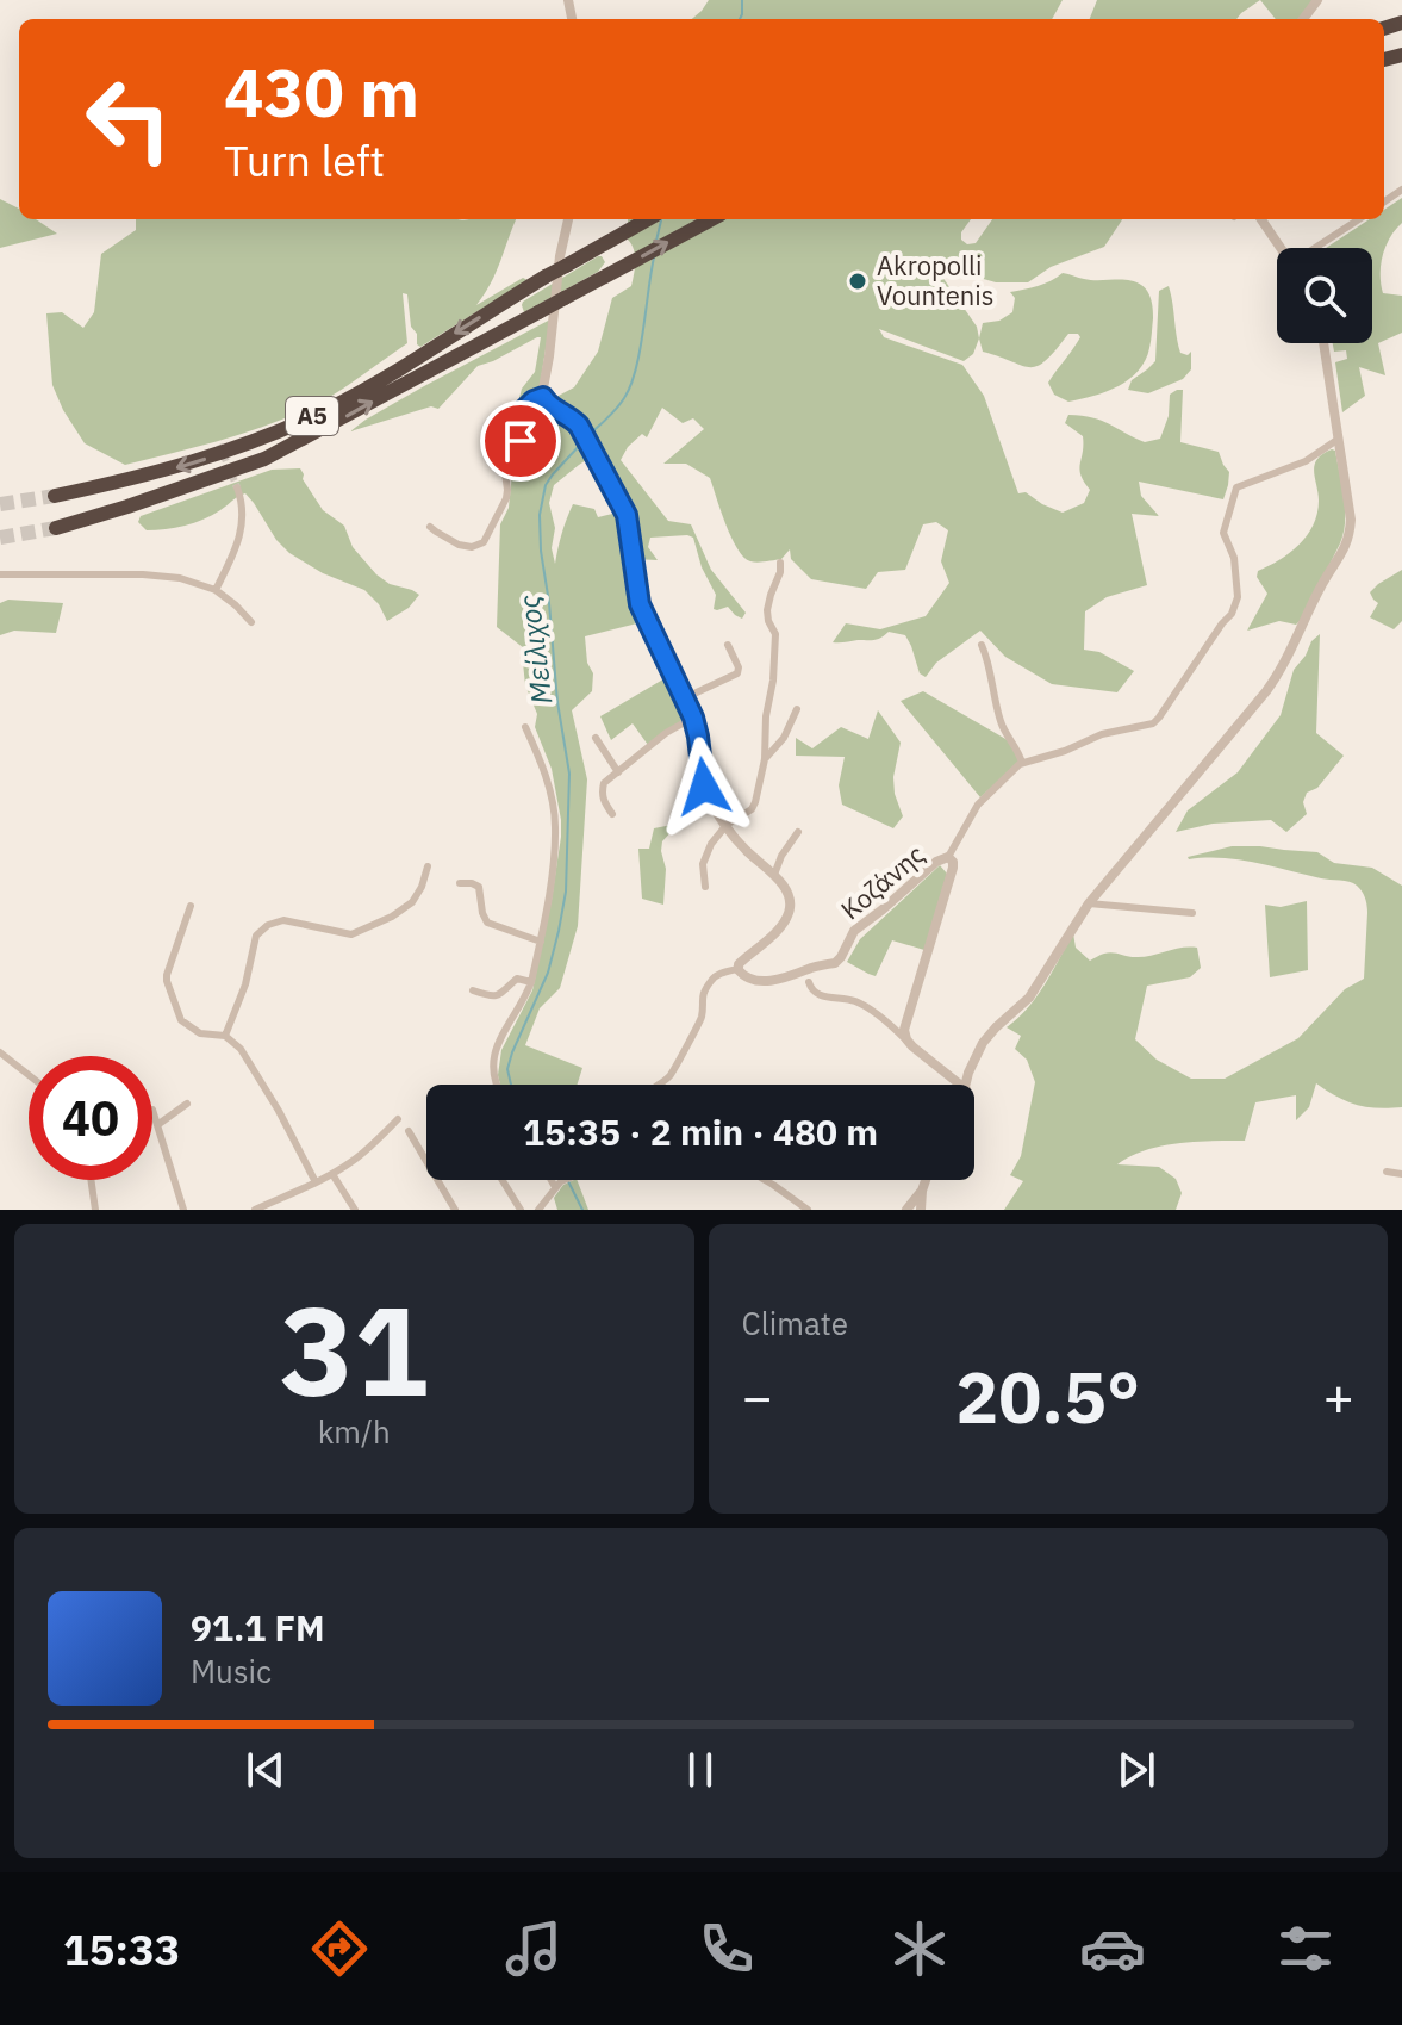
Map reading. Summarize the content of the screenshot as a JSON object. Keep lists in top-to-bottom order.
{
  "streets": {
    "highway": ["Α5"],
    "street": ["Κοζάνης"]
  },
  "water": ["Μείλιχος"],
  "places": ["Akropolli Vountenis"],
  "page": {
    "turn": ["430 m", "Turn left"],
    "limit": "40",
    "trip": "15:35 · 2 min · 480 m",
    "tile": [
      ["31", "km/h"],
      "Climate"
    ],
    "heat": ["−", "20.5°", "+"],
    "song": ["91.1 FM", "Music"],
    "tabs": "15:33"
  }
}
